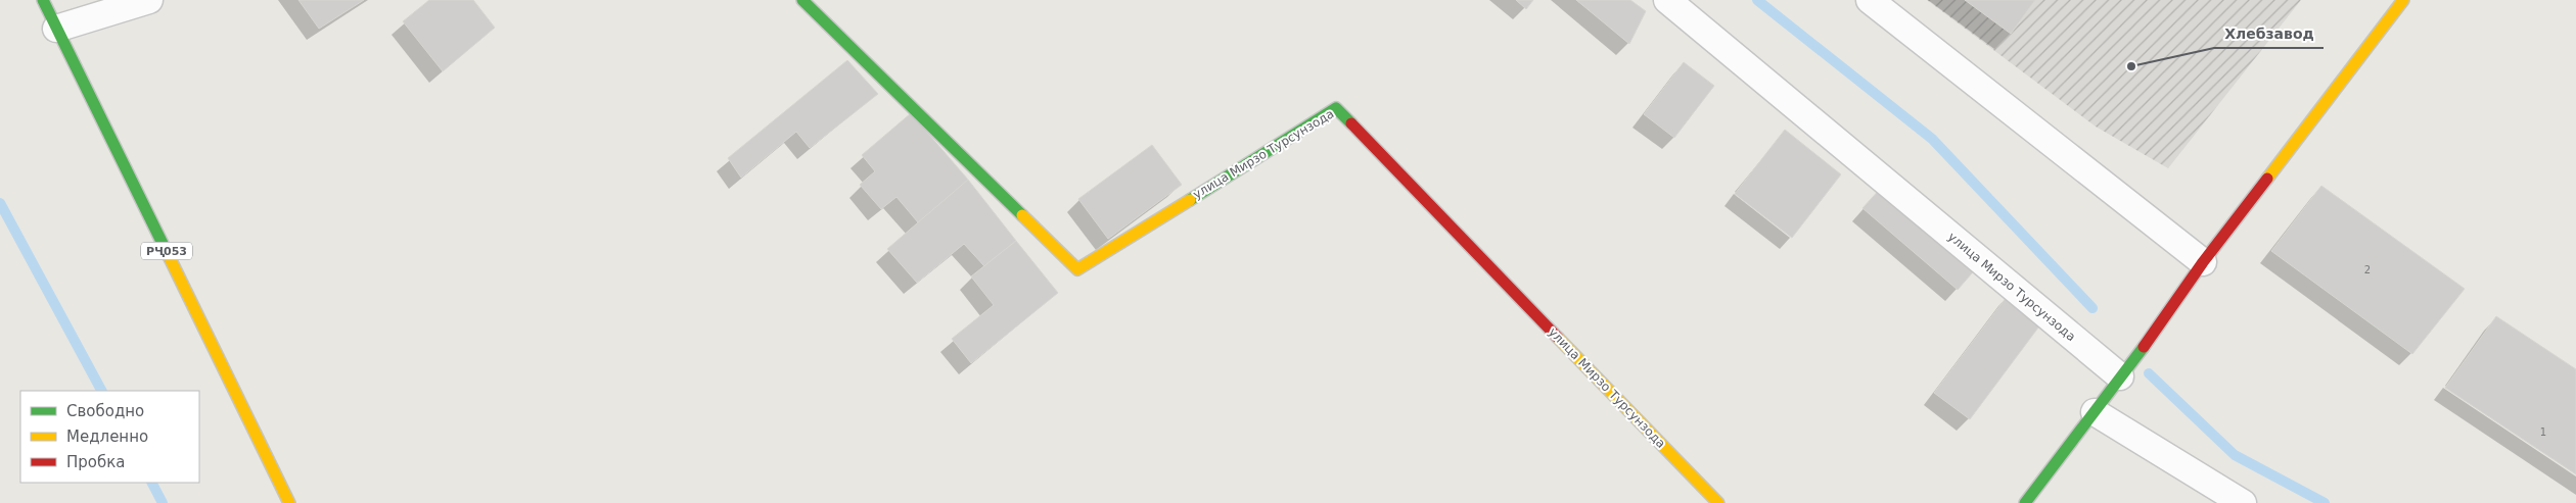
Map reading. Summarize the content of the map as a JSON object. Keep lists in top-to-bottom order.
{
  "streets": {
    "street": ["улица Мирзо Турсунзода", "РҶ053"]
  },
  "places": ["Хлебзавод"],
  "house_numbers": ["2", "1"],
  "legend": ["Свободно", "Медленно", "Пробка"]
}
